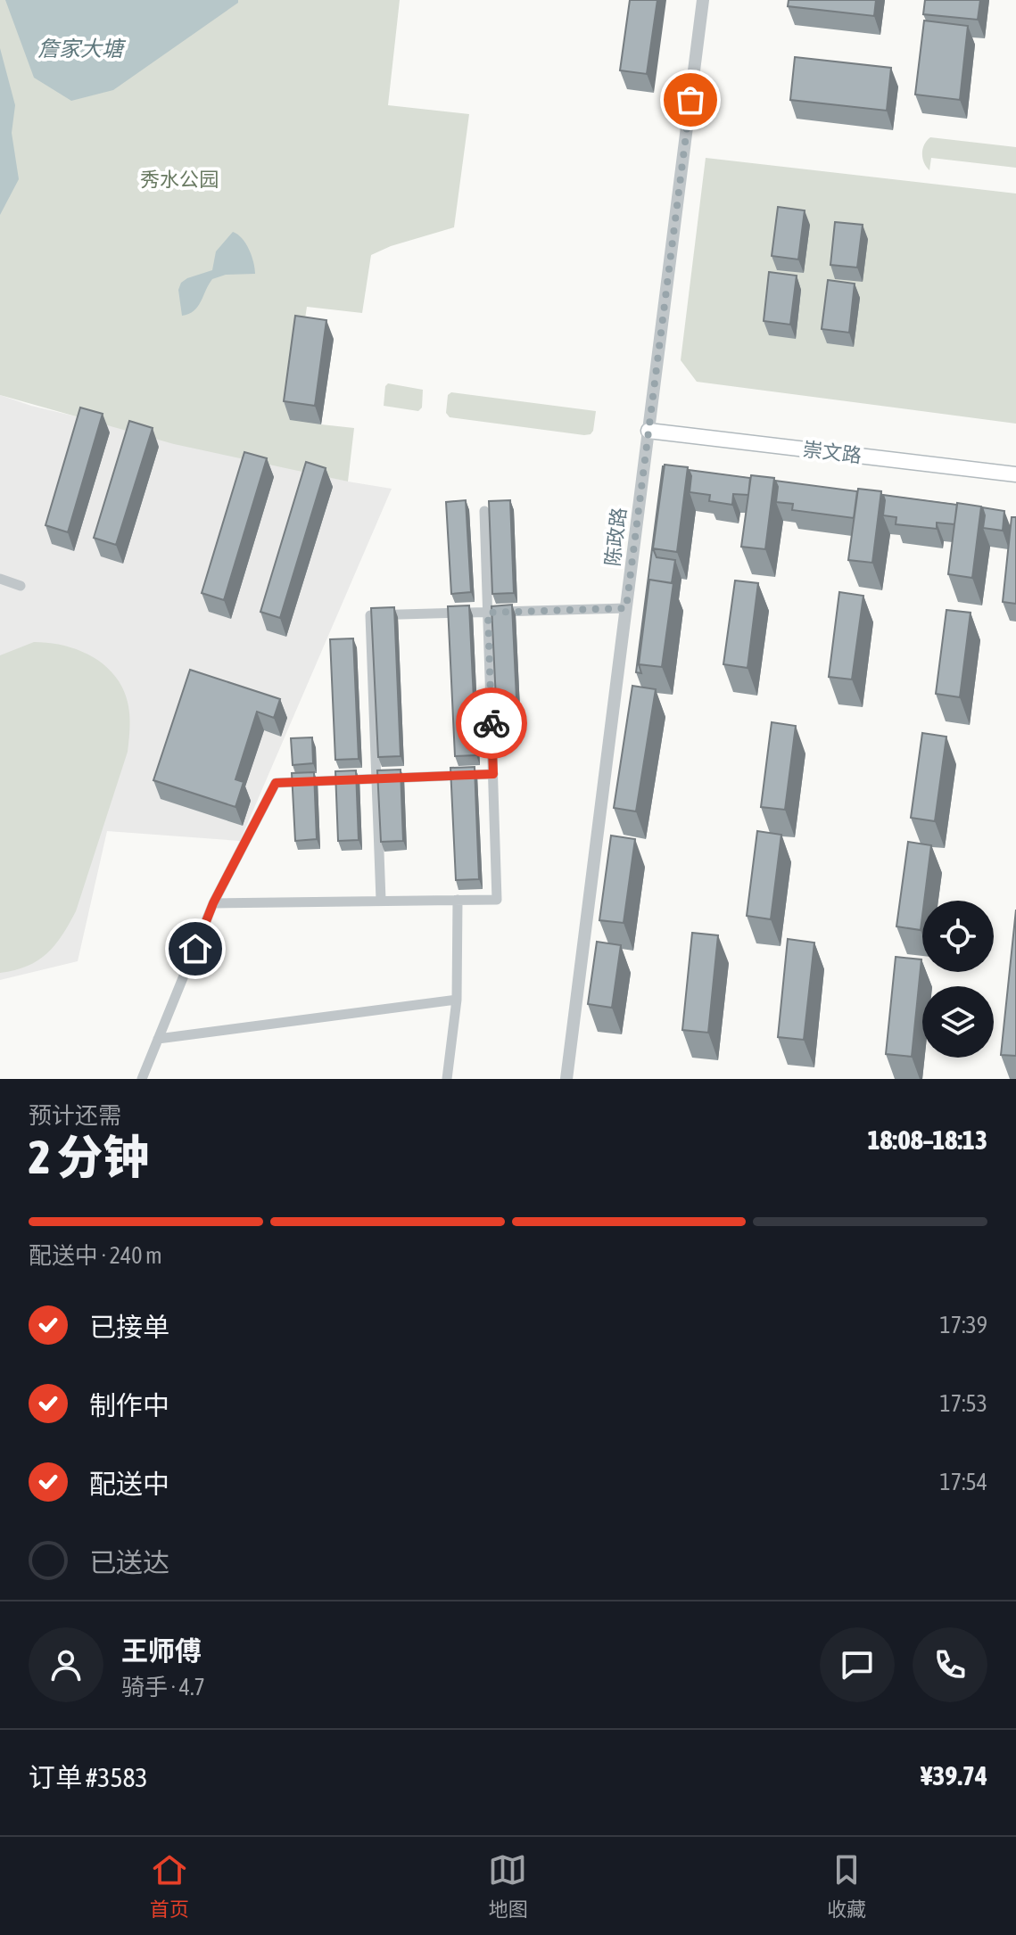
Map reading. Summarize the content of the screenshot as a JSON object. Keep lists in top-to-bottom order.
{
  "streets": {
    "main road": ["崇文路"],
    "street": ["陈政路"]
  },
  "crossings": [
    ["崇文路", "陈政路"]
  ],
  "water": ["詹家大塘"],
  "parks": ["秀水公园"],
  "page": {
    "heading": ["2 分钟", "预计还需", "18:08–18:13"],
    "panel": [
      "王师傅",
      "骑手 · 4.7",
      "订单 #3583",
      "¥39.74"
    ],
    "bar": "配送中 · 240 m",
    "list": [
      ["已接单", "17:39"],
      ["制作中", "17:53"],
      ["配送中", "17:54"],
      "已送达"
    ],
    "tabs": ["首页", "地图", "收藏"]
  }
}
